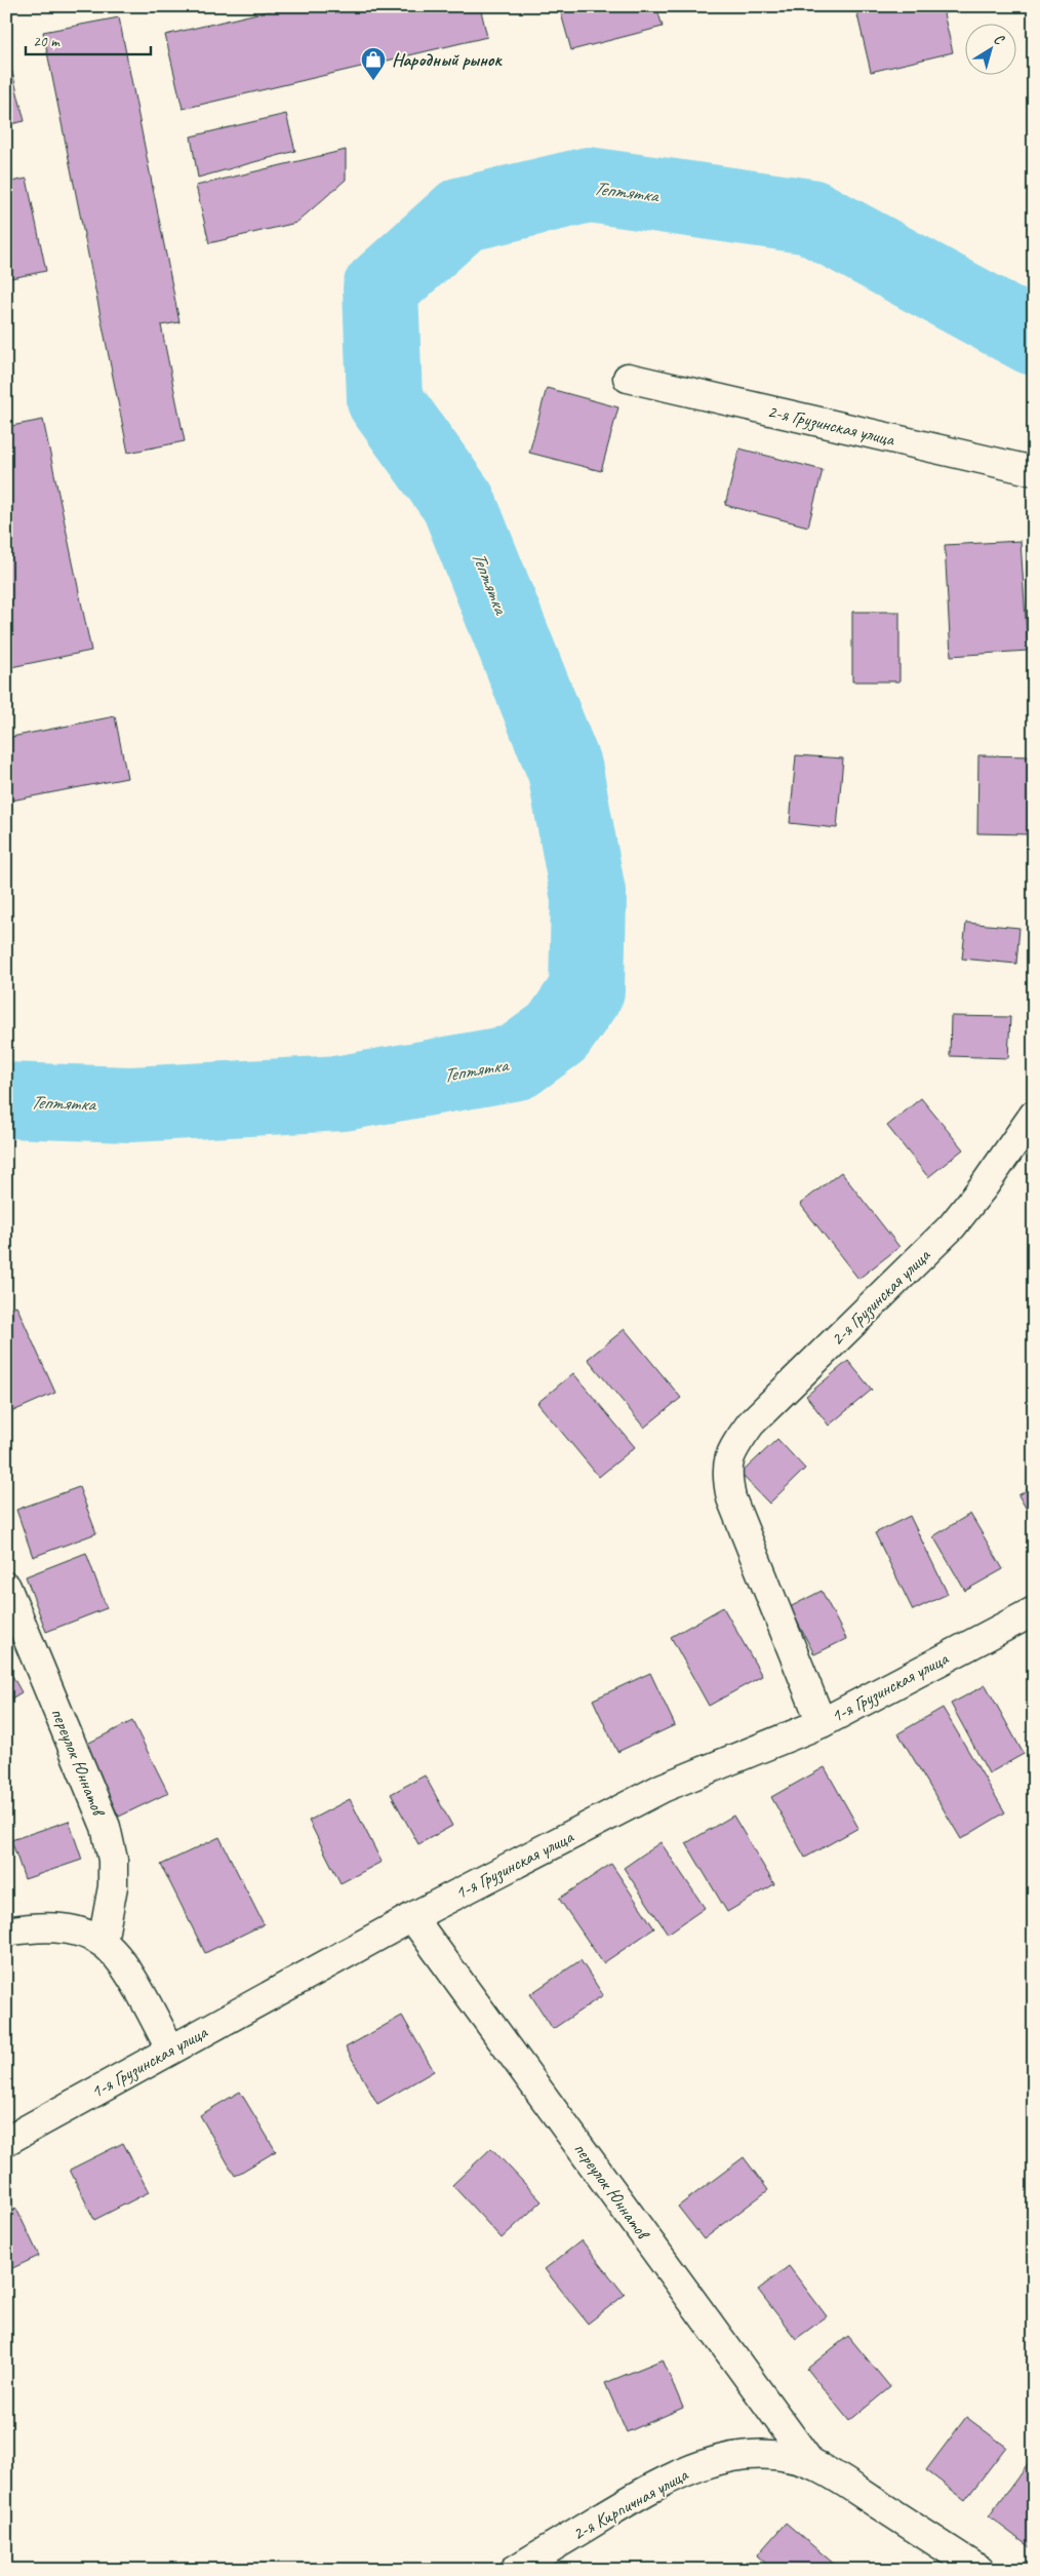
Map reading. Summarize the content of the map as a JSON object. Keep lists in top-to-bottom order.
{
  "streets": {
    "street": [
      "2-я Грузинская улица",
      "1-я Грузинская улица",
      "переулок Юннатов",
      "2-я Кирпичная улица"
    ]
  },
  "crossings": [
    ["2-я Грузинская улица", "1-я Грузинская улица"],
    ["1-я Грузинская улица", "переулок Юннатов"],
    ["переулок Юннатов", "2-я Кирпичная улица"]
  ],
  "water": ["Тептятка"],
  "places": {
    "shop": ["Народный рынок"]
  },
  "scale_bar": "20 m",
  "north": "top right"
}
